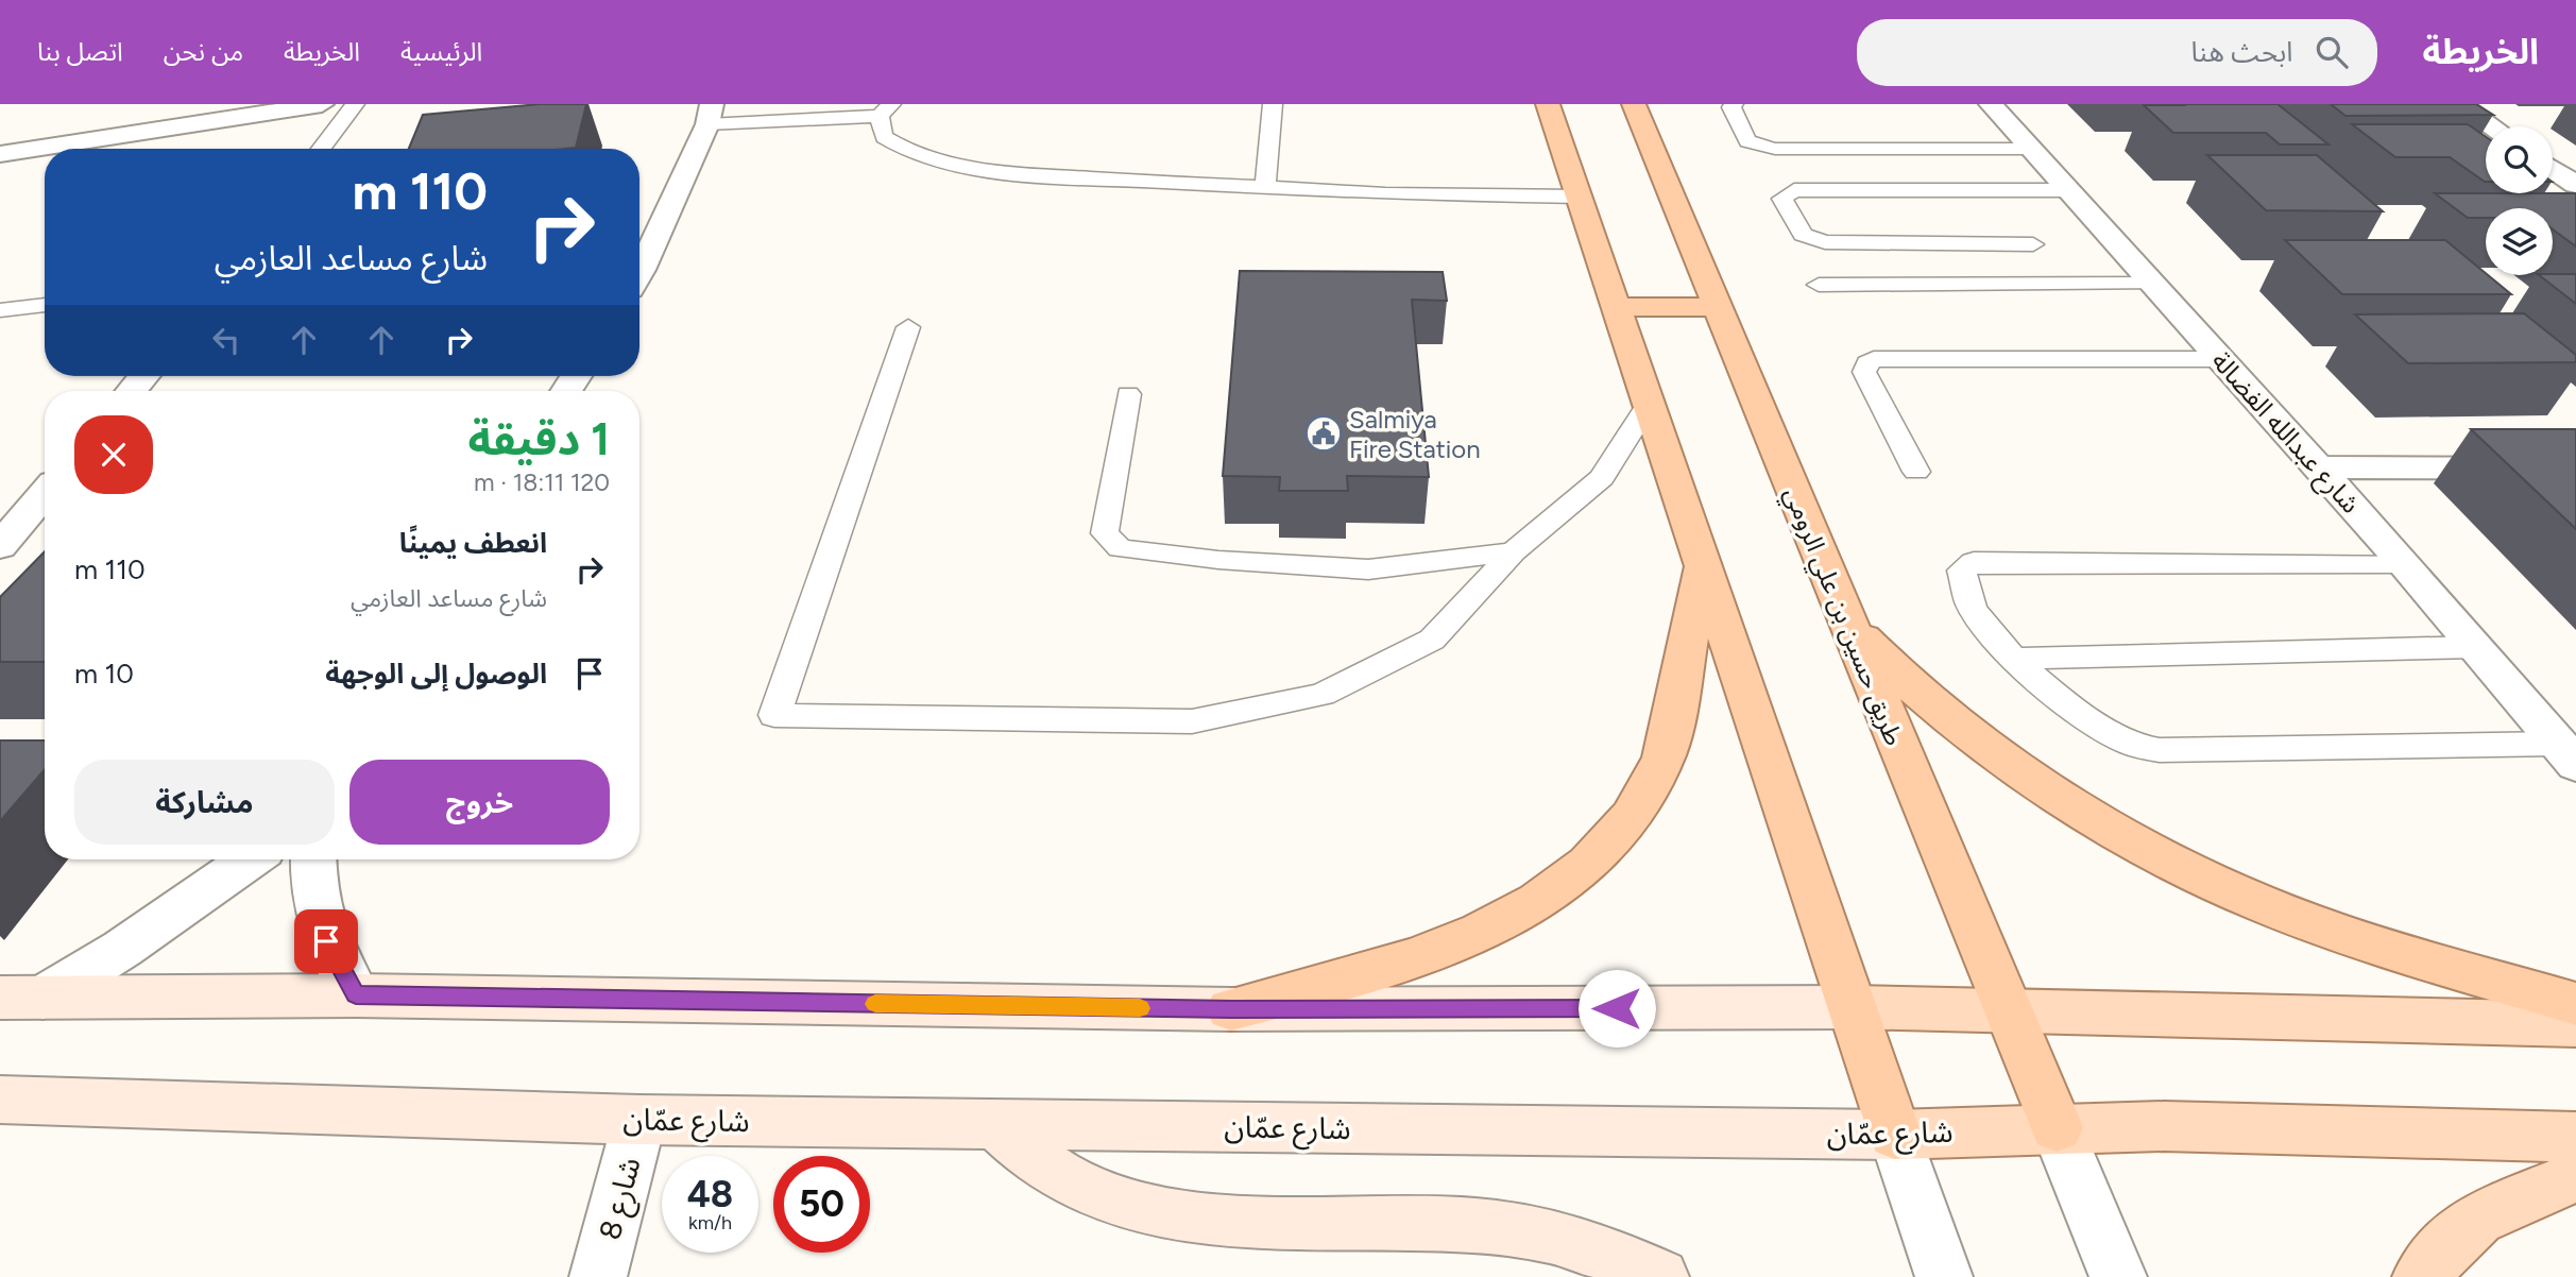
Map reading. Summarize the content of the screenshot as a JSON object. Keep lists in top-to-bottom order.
{
  "streets": {
    "highway": ["طريق حسين بن علي الرومي"],
    "main road": ["شارع عمّان"],
    "street": ["شارع عبدالله الفضالة", "شارع 8"]
  },
  "crossings": [
    ["طريق حسين بن علي الرومي", "شارع عمّان"],
    ["شارع عمّان", "شارع 8"]
  ],
  "places": {
    "public building": ["Salmiya Fire Station"]
  },
  "page": {
    "header": "الخريطة",
    "search": "ابحث هنا",
    "nav": [
      "الرئيسية",
      "الخريطة",
      "من نحن",
      "اتصل بنا"
    ],
    "turn": ["110 m", "شارع مساعد العازمي"],
    "heading": ["1 دقيقة", "120 m · 18:11"],
    "list": [
      {
        "name": "انعطف يمينًا",
        "note": "شارع مساعد العازمي",
        "value": "110 m"
      },
      {
        "name": "الوصول إلى الوجهة",
        "value": "10 m"
      }
    ],
    "buttons": ["خروج", "مشاركة"],
    "speed": "48 km/h",
    "limit": "50"
  }
}
